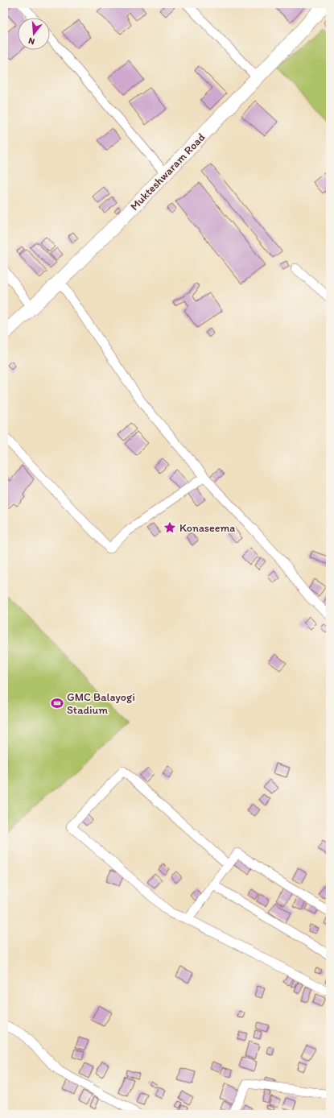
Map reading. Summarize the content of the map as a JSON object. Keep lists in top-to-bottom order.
{
  "streets": {
    "main road": ["Mukteshwaram Road"]
  },
  "places": {
    "place": ["Konaseema"],
    "sports": ["GMC Balayogi Stadium"]
  },
  "north": "bottom"
}
